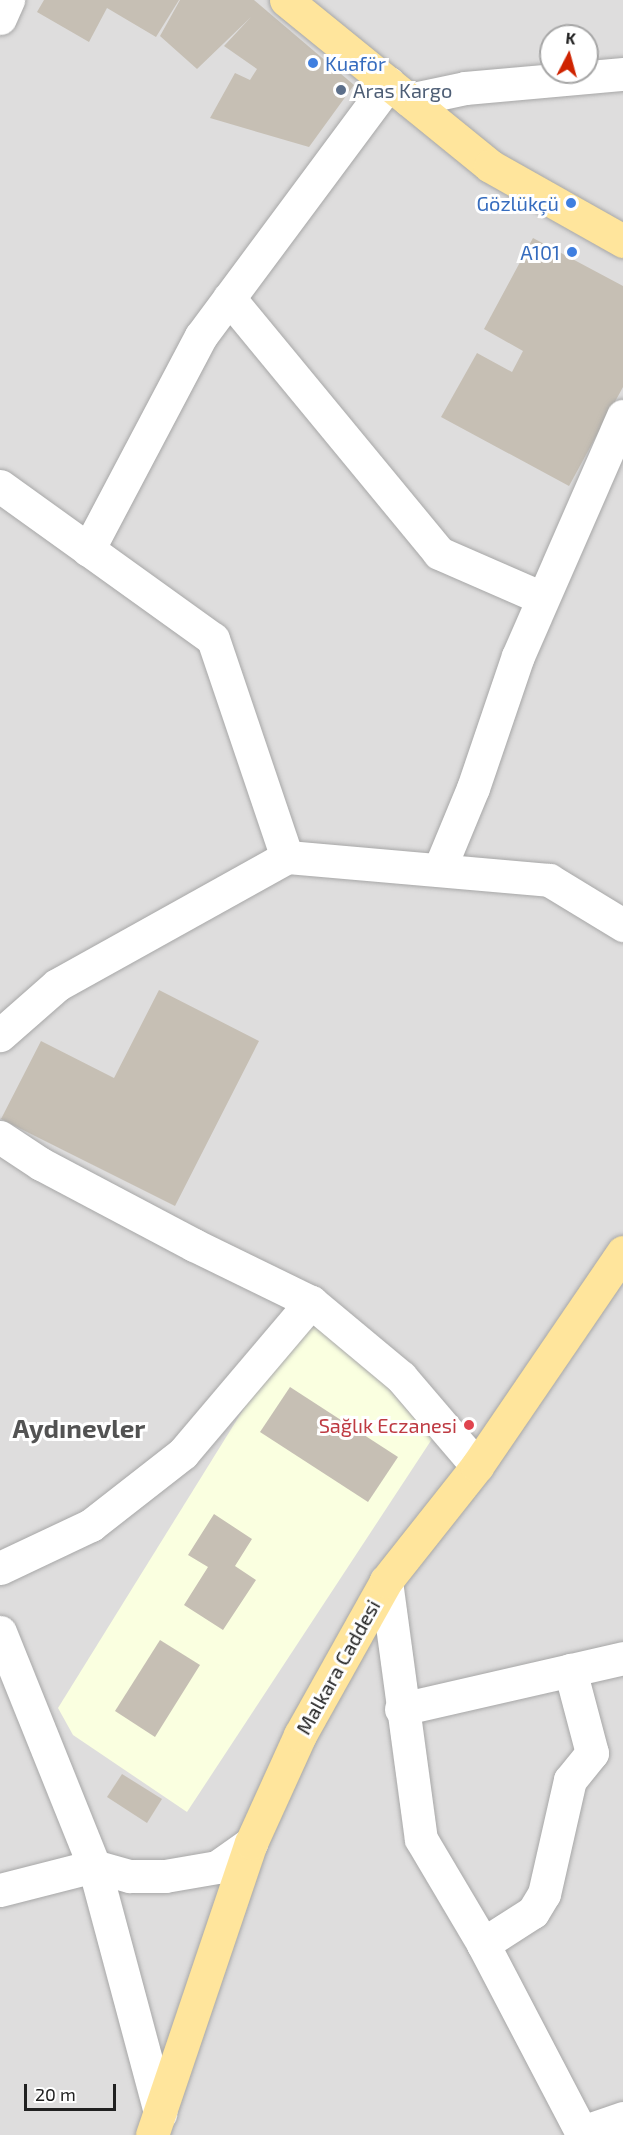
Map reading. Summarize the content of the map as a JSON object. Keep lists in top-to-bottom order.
{
  "streets": {
    "main road": ["Malkara Caddesi"]
  },
  "districts": ["Aydınevler"],
  "places": [
    "Kuaför",
    "Aras Kargo",
    "Gözlükçü",
    "A101",
    "Sağlık Eczanesi"
  ],
  "scale_bar": "20 m",
  "north": "top"
}
